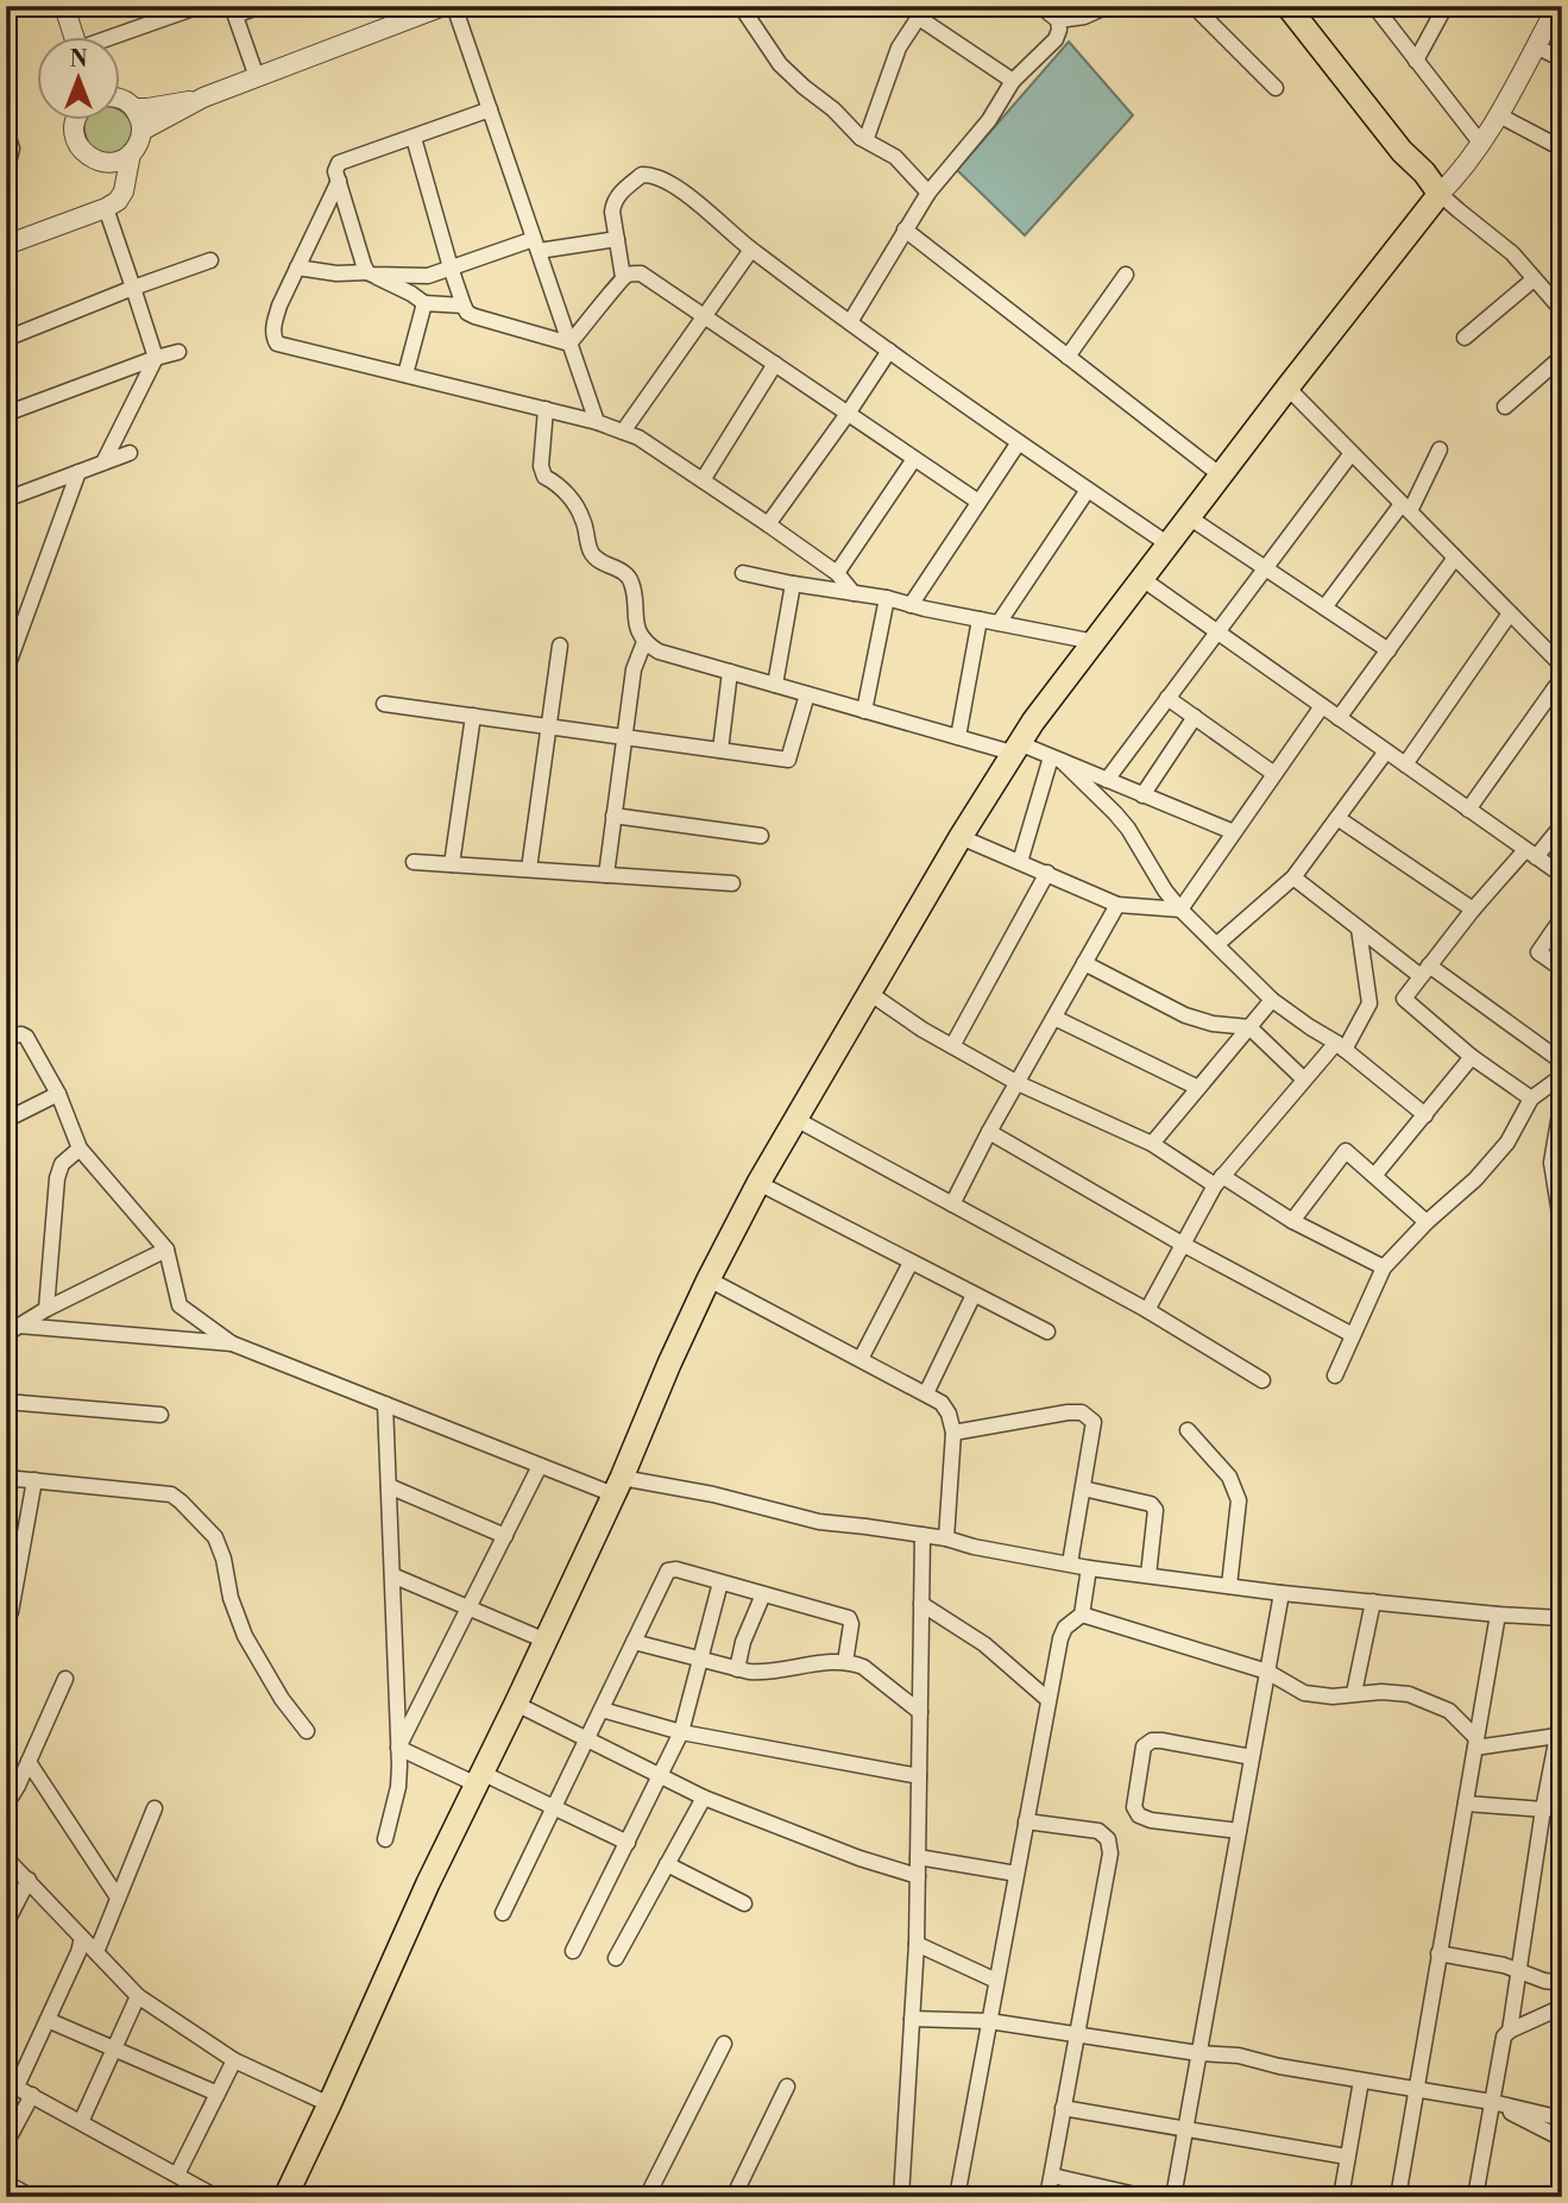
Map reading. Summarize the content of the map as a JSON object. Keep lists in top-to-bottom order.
{
  "north": "top"
}
